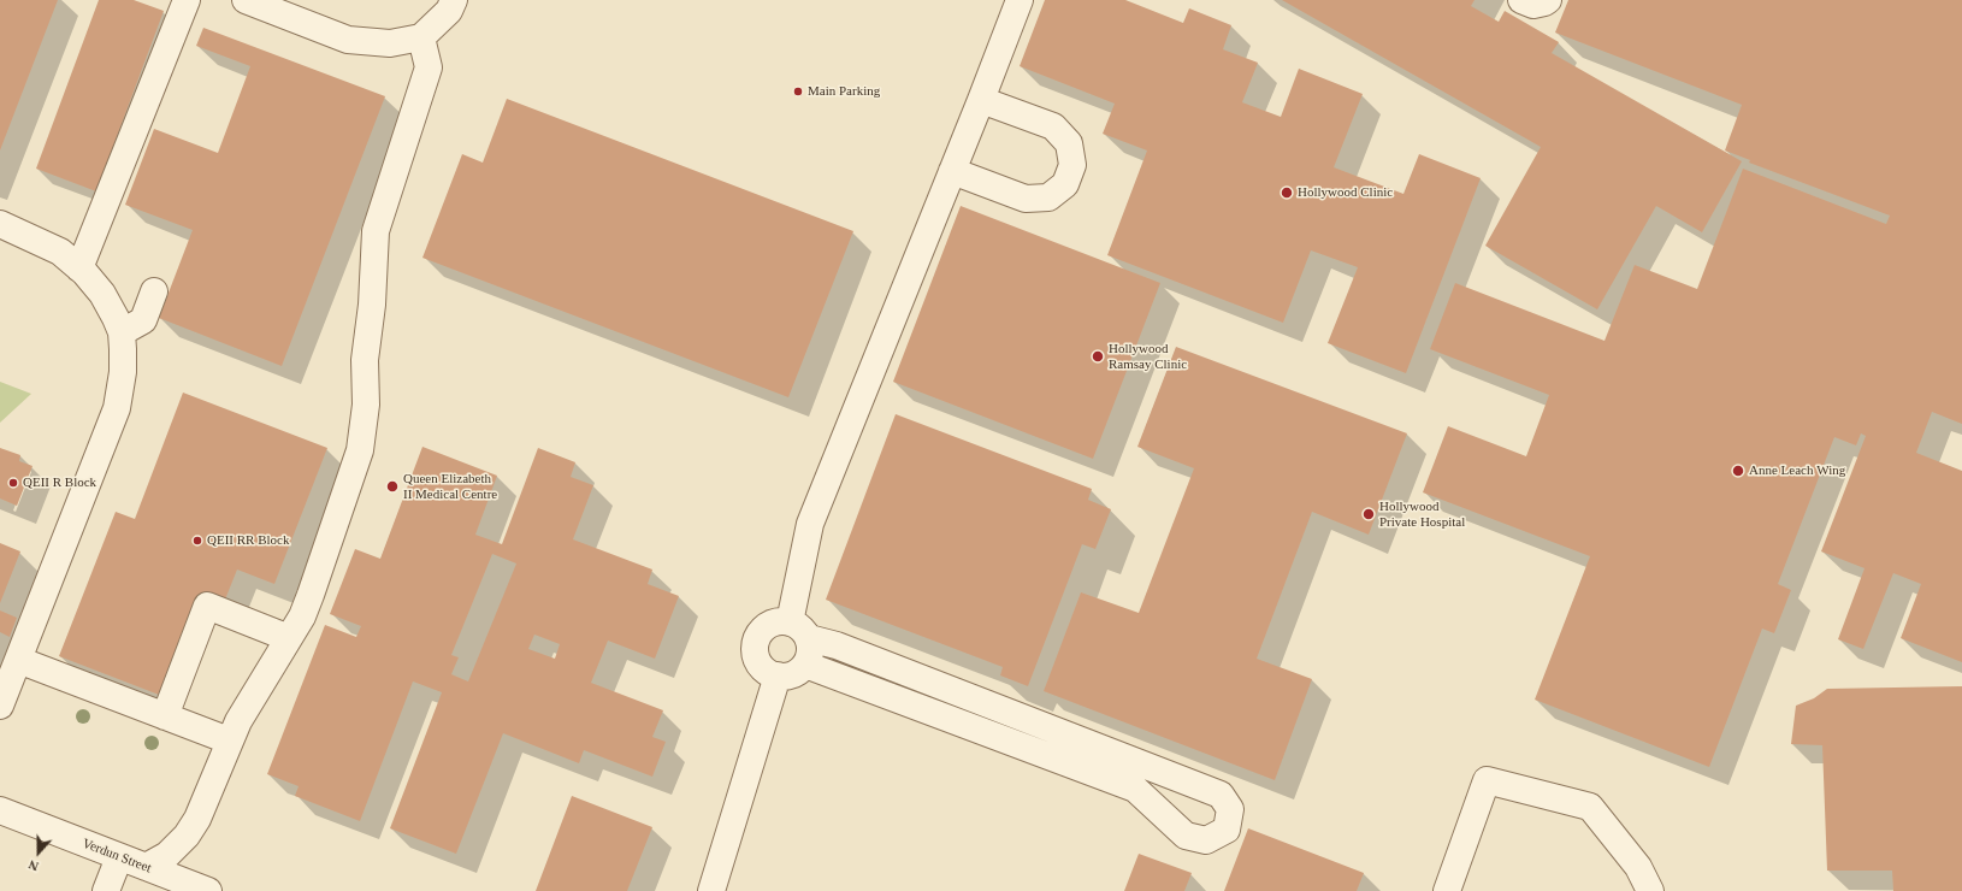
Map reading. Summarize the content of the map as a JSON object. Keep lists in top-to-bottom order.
{
  "streets": {
    "street": ["Verdun Street"]
  },
  "places": [
    "Main Parking",
    "Hollywood Clinic",
    "Hollywood Ramsay Clinic",
    "Anne Leach Wing",
    "QEII R Block",
    "Queen Elizabeth II Medical Centre",
    "Hollywood Private Hospital",
    "QEII RR Block"
  ],
  "north": "bottom"
}
